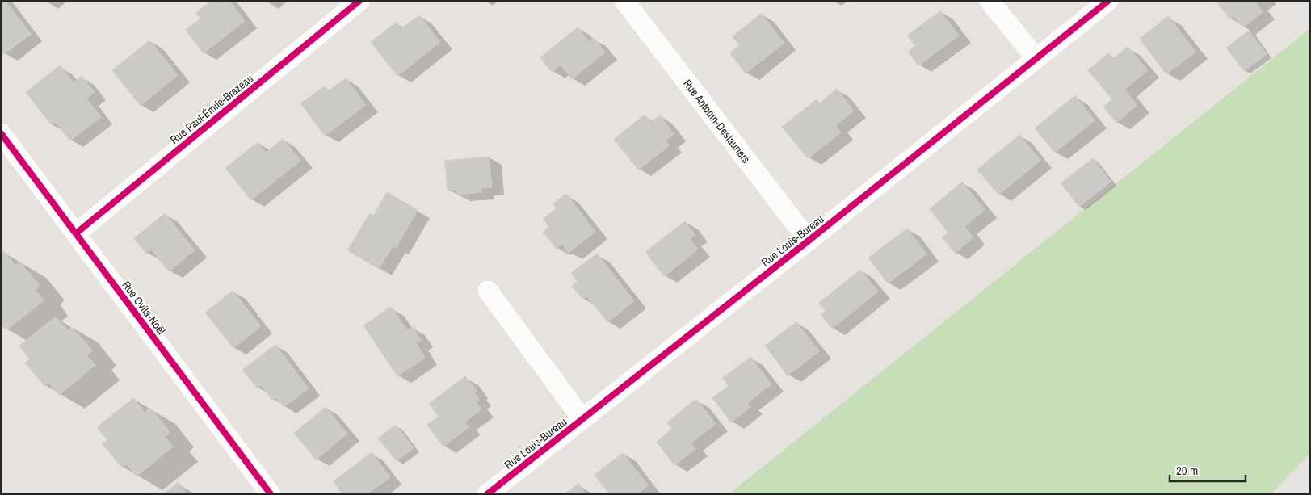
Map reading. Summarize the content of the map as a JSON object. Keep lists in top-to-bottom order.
{
  "streets": {
    "street": [
      "Rue Paul-Émile-Brazeau",
      "Rue Antonin-Deslauriers",
      "Rue Louis-Bureau",
      "Rue Ovila-Noël"
    ]
  },
  "crossings": [
    ["Rue Paul-Émile-Brazeau", "Rue Ovila-Noël"],
    ["Rue Antonin-Deslauriers", "Rue Louis-Bureau"]
  ],
  "scale_bar": "20 m"
}
